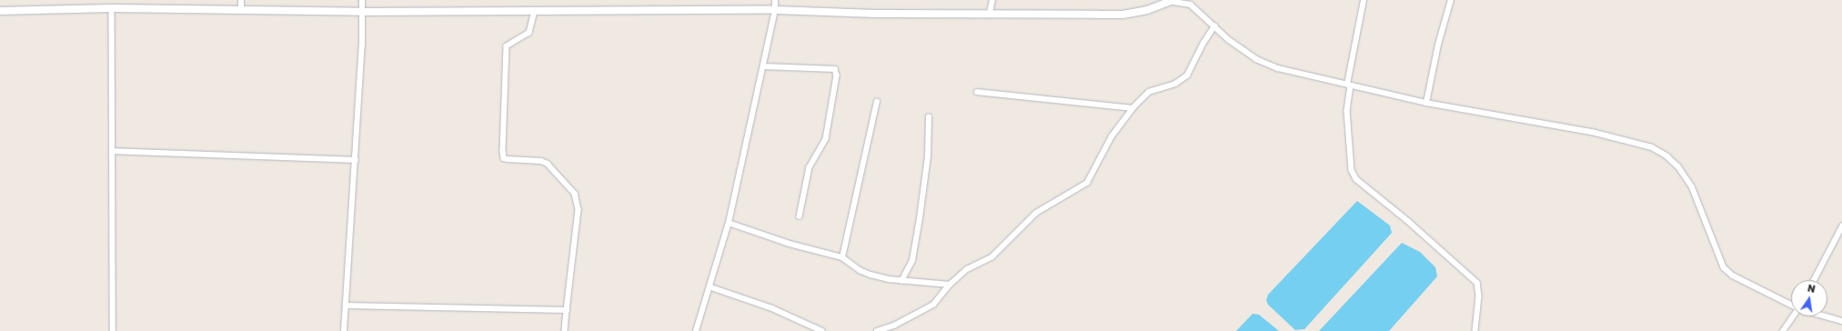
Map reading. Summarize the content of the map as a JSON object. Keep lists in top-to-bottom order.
{
  "north": "top"
}
